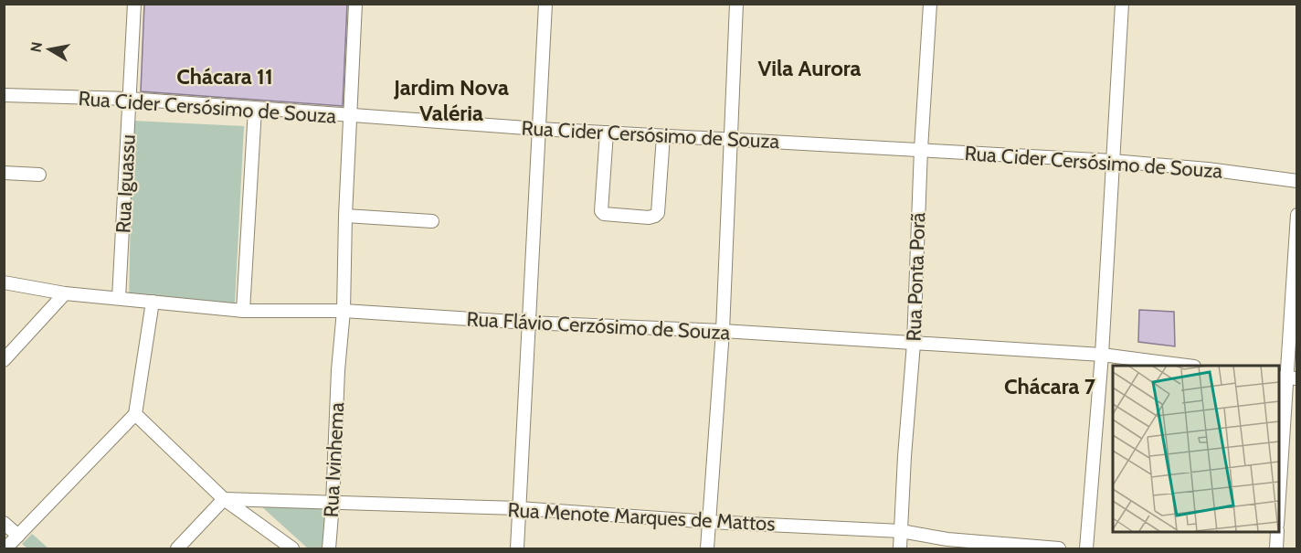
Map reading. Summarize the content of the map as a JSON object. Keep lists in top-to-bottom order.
{
  "streets": {
    "street": [
      "Rua Cider Cersósimo de Souza",
      "Rua Iguassu",
      "Rua Ponta Porã",
      "Rua Flávio Cerzósimo de Souza",
      "Rua Ivinhema",
      "Rua Menote Marques de Mattos"
    ]
  },
  "crossings": [
    ["Rua Cider Cersósimo de Souza", "Rua Iguassu"],
    ["Rua Cider Cersósimo de Souza", "Rua Ponta Porã"],
    ["Rua Cider Cersósimo de Souza", "Rua Ivinhema"],
    ["Rua Iguassu", "Rua Flávio Cerzósimo de Souza"],
    ["Rua Ponta Porã", "Rua Flávio Cerzósimo de Souza"],
    ["Rua Ponta Porã", "Rua Menote Marques de Mattos"],
    ["Rua Flávio Cerzósimo de Souza", "Rua Ivinhema"],
    ["Rua Ivinhema", "Rua Menote Marques de Mattos"]
  ],
  "districts": [
    "Vila Aurora",
    "Chácara 11",
    "Jardim Nova Valéria",
    "Chácara 7"
  ],
  "north": "left"
}
